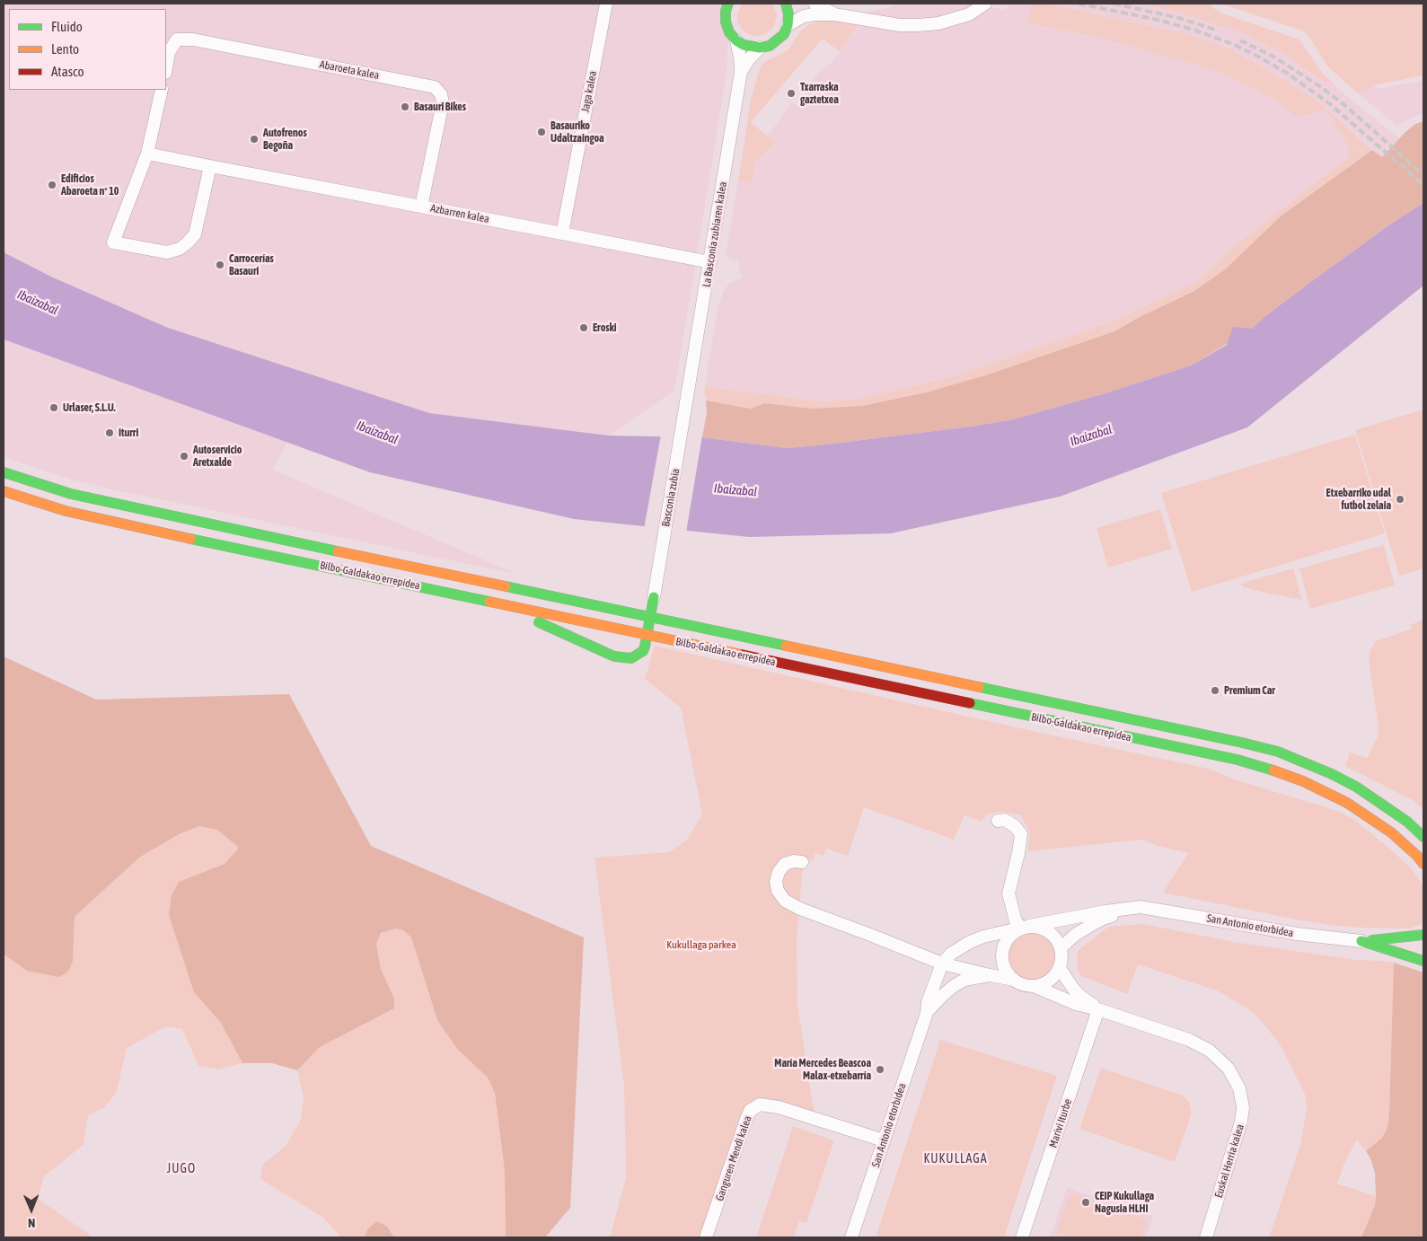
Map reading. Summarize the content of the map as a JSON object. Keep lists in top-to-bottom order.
{
  "streets": {
    "main road": ["Bilbo-Galdakao errepidea"],
    "street": [
      "Abaroeta kalea",
      "Jaga kalea",
      "Azbarren kalea",
      "La Basconia zubiaren kalea",
      "Basconia zubia",
      "San Antonio etorbidea",
      "Marivi Iturbe",
      "Ganguren Mendi kalea",
      "Euskal Herria kalea"
    ]
  },
  "crossings": [
    ["Abaroeta kalea", "Azbarren kalea"],
    ["Jaga kalea", "Azbarren kalea"],
    ["Azbarren kalea", "La Basconia zubiaren kalea"],
    ["La Basconia zubiaren kalea", "Basconia zubia"],
    ["San Antonio etorbidea", "Ganguren Mendi kalea"],
    ["San Antonio etorbidea", "Euskal Herria kalea"],
    ["Marivi Iturbe", "Euskal Herria kalea"]
  ],
  "districts": ["KUKULLAGA", "JUGO"],
  "water": ["Ibaizabal"],
  "parks": ["Kukullaga parkea"],
  "places": [
    "Txarraska gaztetxea",
    "Basauri Bikes",
    "Basauriko Udaltzaingoa",
    "Autofrenos Begoña",
    "Edificios Abaroeta nº 10",
    "Carrocerías Basauri",
    "Eroski",
    "Urlaser, S.L.U.",
    "Iturri",
    "Autoservicio Aretxalde",
    "Etxebarriko udal futbol zelaia",
    "Premium Car",
    "María Mercedes Beascoa Malax-etxebarría",
    "CEIP Kukullaga Nagusia HLHI"
  ],
  "legend": ["Fluido", "Lento", "Atasco"],
  "north": "bottom"
}
